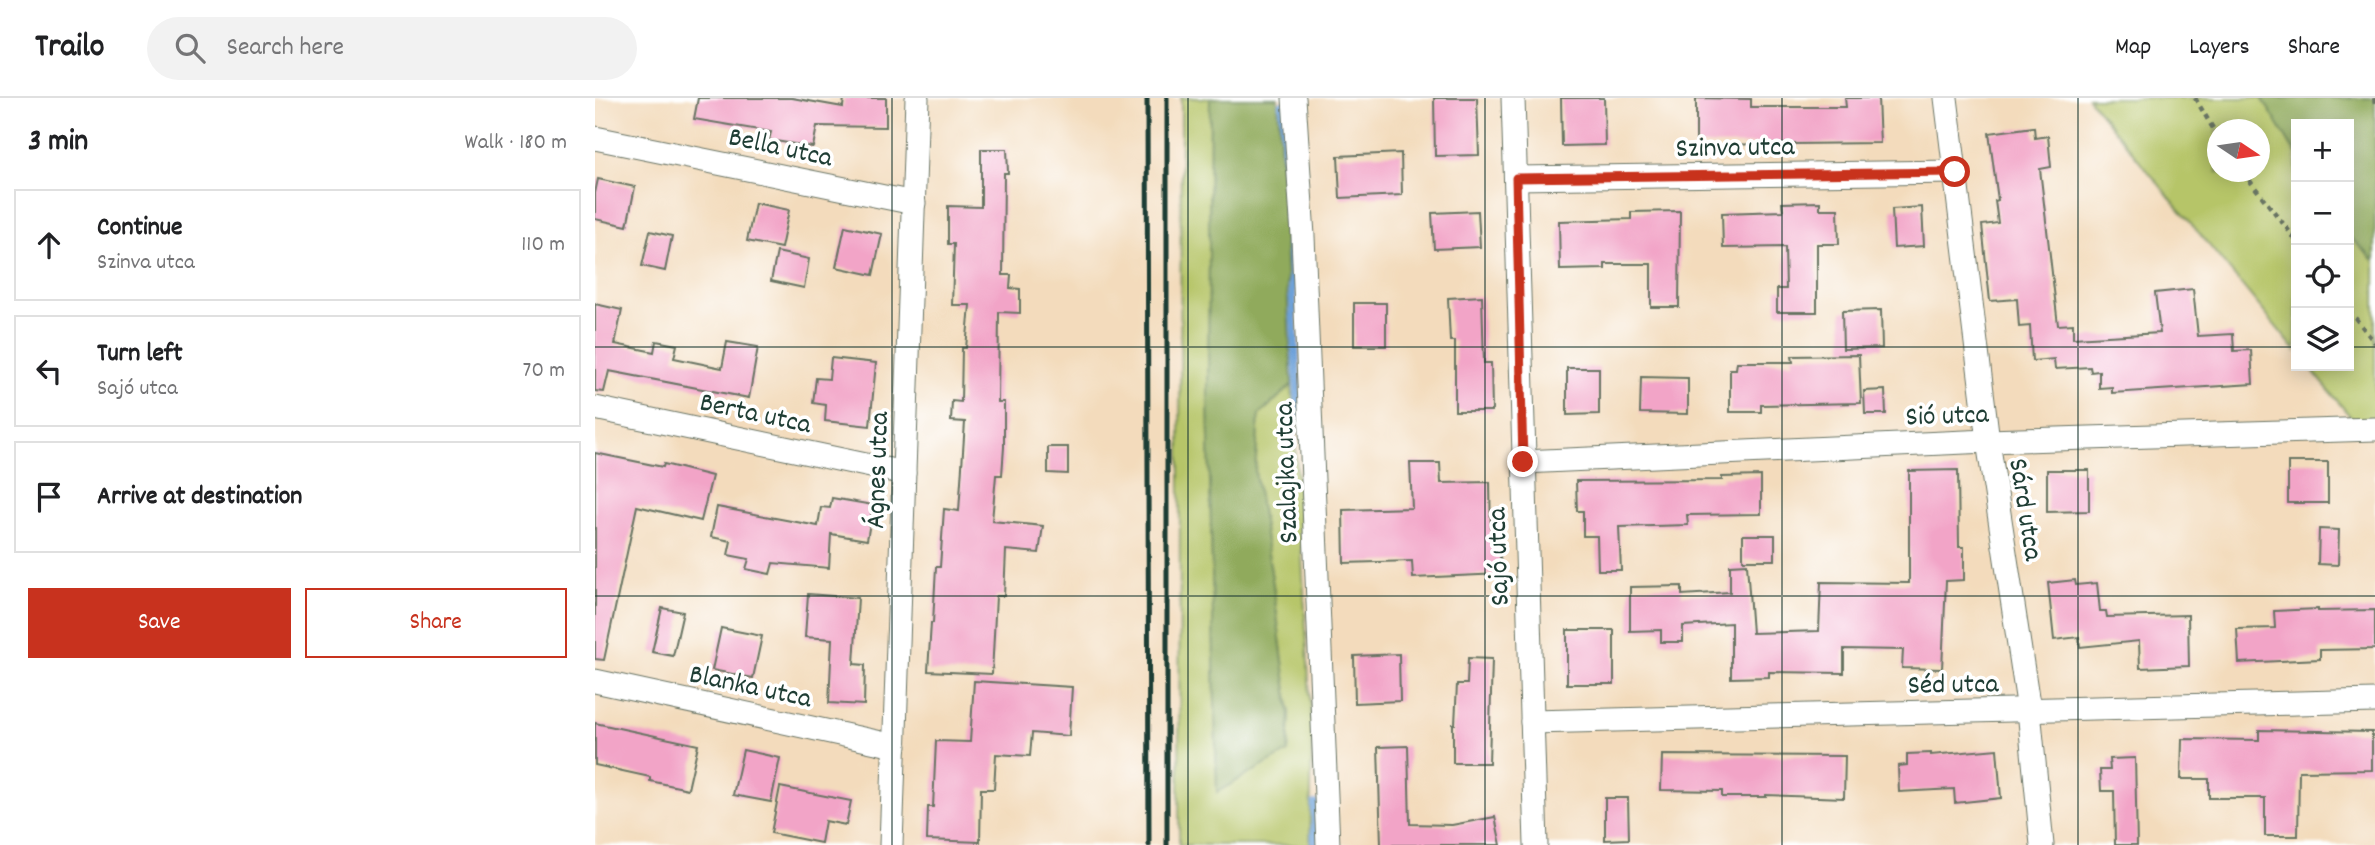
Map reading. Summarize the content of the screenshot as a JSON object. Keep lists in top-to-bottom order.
{
  "streets": {
    "street": [
      "Bella utca",
      "Szinva utca",
      "Berta utca",
      "Sió utca",
      "Ágnes utca",
      "Szalajka utca",
      "Sárd utca",
      "Sajó utca",
      "Séd utca",
      "Blanka utca"
    ]
  },
  "crossings": [
    ["Bella utca", "Ágnes utca"],
    ["Szinva utca", "Sárd utca"],
    ["Szinva utca", "Sajó utca"],
    ["Berta utca", "Ágnes utca"],
    ["Sió utca", "Sárd utca"],
    ["Sió utca", "Sajó utca"],
    ["Ágnes utca", "Blanka utca"],
    ["Sárd utca", "Séd utca"],
    ["Sajó utca", "Séd utca"]
  ],
  "north": "right",
  "page": {
    "header": "Trailo",
    "search": "Search here",
    "nav": ["Map", "Layers", "Share"],
    "heading": ["3 min", "Walk · 180 m"],
    "map_buttons": ["+", "−"],
    "list": [
      ["Continue", "Szinva utca", "110 m"],
      ["Turn left", "Sajó utca", "70 m"],
      "Arrive at destination"
    ],
    "buttons": ["Save", "Share"]
  }
}
